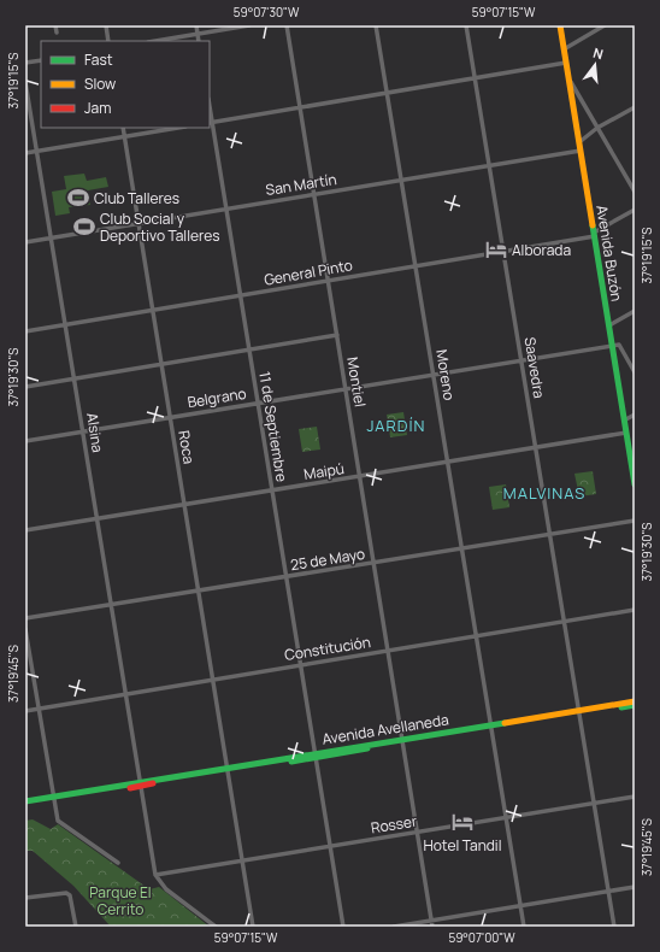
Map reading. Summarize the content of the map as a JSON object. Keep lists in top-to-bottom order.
{
  "streets": {
    "main road": ["Avenida Buzón", "Avenida Avellaneda"],
    "street": [
      "San Martín",
      "General Pinto",
      "Saavedra",
      "Moreno",
      "Montiel",
      "Belgrano",
      "11 de Septiembre",
      "Alsina",
      "Roca",
      "Maipú",
      "25 de Mayo",
      "Constitución",
      "Rosser"
    ]
  },
  "crossings": [
    ["San Martín", "Avenida Buzón"],
    ["San Martín", "Saavedra"],
    ["San Martín", "Moreno"],
    ["San Martín", "Montiel"],
    ["San Martín", "11 de Septiembre"],
    ["San Martín", "Alsina"],
    ["San Martín", "Roca"],
    ["Avenida Buzón", "General Pinto"],
    ["Avenida Buzón", "Belgrano"],
    ["Avenida Buzón", "Maipú"],
    ["General Pinto", "Saavedra"],
    ["General Pinto", "Moreno"],
    ["General Pinto", "Montiel"],
    ["General Pinto", "11 de Septiembre"],
    ["General Pinto", "Alsina"],
    ["General Pinto", "Roca"],
    ["Saavedra", "Belgrano"],
    ["Saavedra", "Maipú"],
    ["Saavedra", "25 de Mayo"],
    ["Saavedra", "Constitución"],
    ["Saavedra", "Avenida Avellaneda"],
    ["Saavedra", "Rosser"],
    ["Moreno", "Belgrano"],
    ["Moreno", "Maipú"],
    ["Moreno", "25 de Mayo"],
    ["Moreno", "Constitución"],
    ["Moreno", "Avenida Avellaneda"],
    ["Moreno", "Rosser"],
    ["Montiel", "Belgrano"],
    ["Montiel", "Maipú"],
    ["Montiel", "25 de Mayo"],
    ["Montiel", "Constitución"],
    ["Montiel", "Avenida Avellaneda"],
    ["Montiel", "Rosser"],
    ["Belgrano", "11 de Septiembre"],
    ["Belgrano", "Alsina"],
    ["Belgrano", "Roca"],
    ["11 de Septiembre", "Maipú"],
    ["11 de Septiembre", "25 de Mayo"],
    ["11 de Septiembre", "Constitución"],
    ["11 de Septiembre", "Avenida Avellaneda"],
    ["11 de Septiembre", "Rosser"],
    ["Alsina", "Maipú"],
    ["Alsina", "25 de Mayo"],
    ["Alsina", "Constitución"],
    ["Alsina", "Avenida Avellaneda"],
    ["Alsina", "Rosser"],
    ["Roca", "Maipú"],
    ["Roca", "25 de Mayo"],
    ["Roca", "Constitución"],
    ["Roca", "Avenida Avellaneda"],
    ["Roca", "Rosser"]
  ],
  "districts": ["JARDÍN", "MALVINAS"],
  "parks": ["Parque El Cerrito"],
  "places": {
    "sports": ["Club Talleres", "Club Social y Deportivo Talleres"],
    "hotel": ["Alborada", "Hotel Tandil"]
  },
  "legend": ["Fast", "Slow", "Jam"],
  "north": "top",
  "coordinates": [
    "59°07'30\"W",
    "59°07'15\"W",
    "37°19'15\"S",
    "37°19'30\"S",
    "37°19'45\"S",
    "59°07'00\"W"
  ]
}
